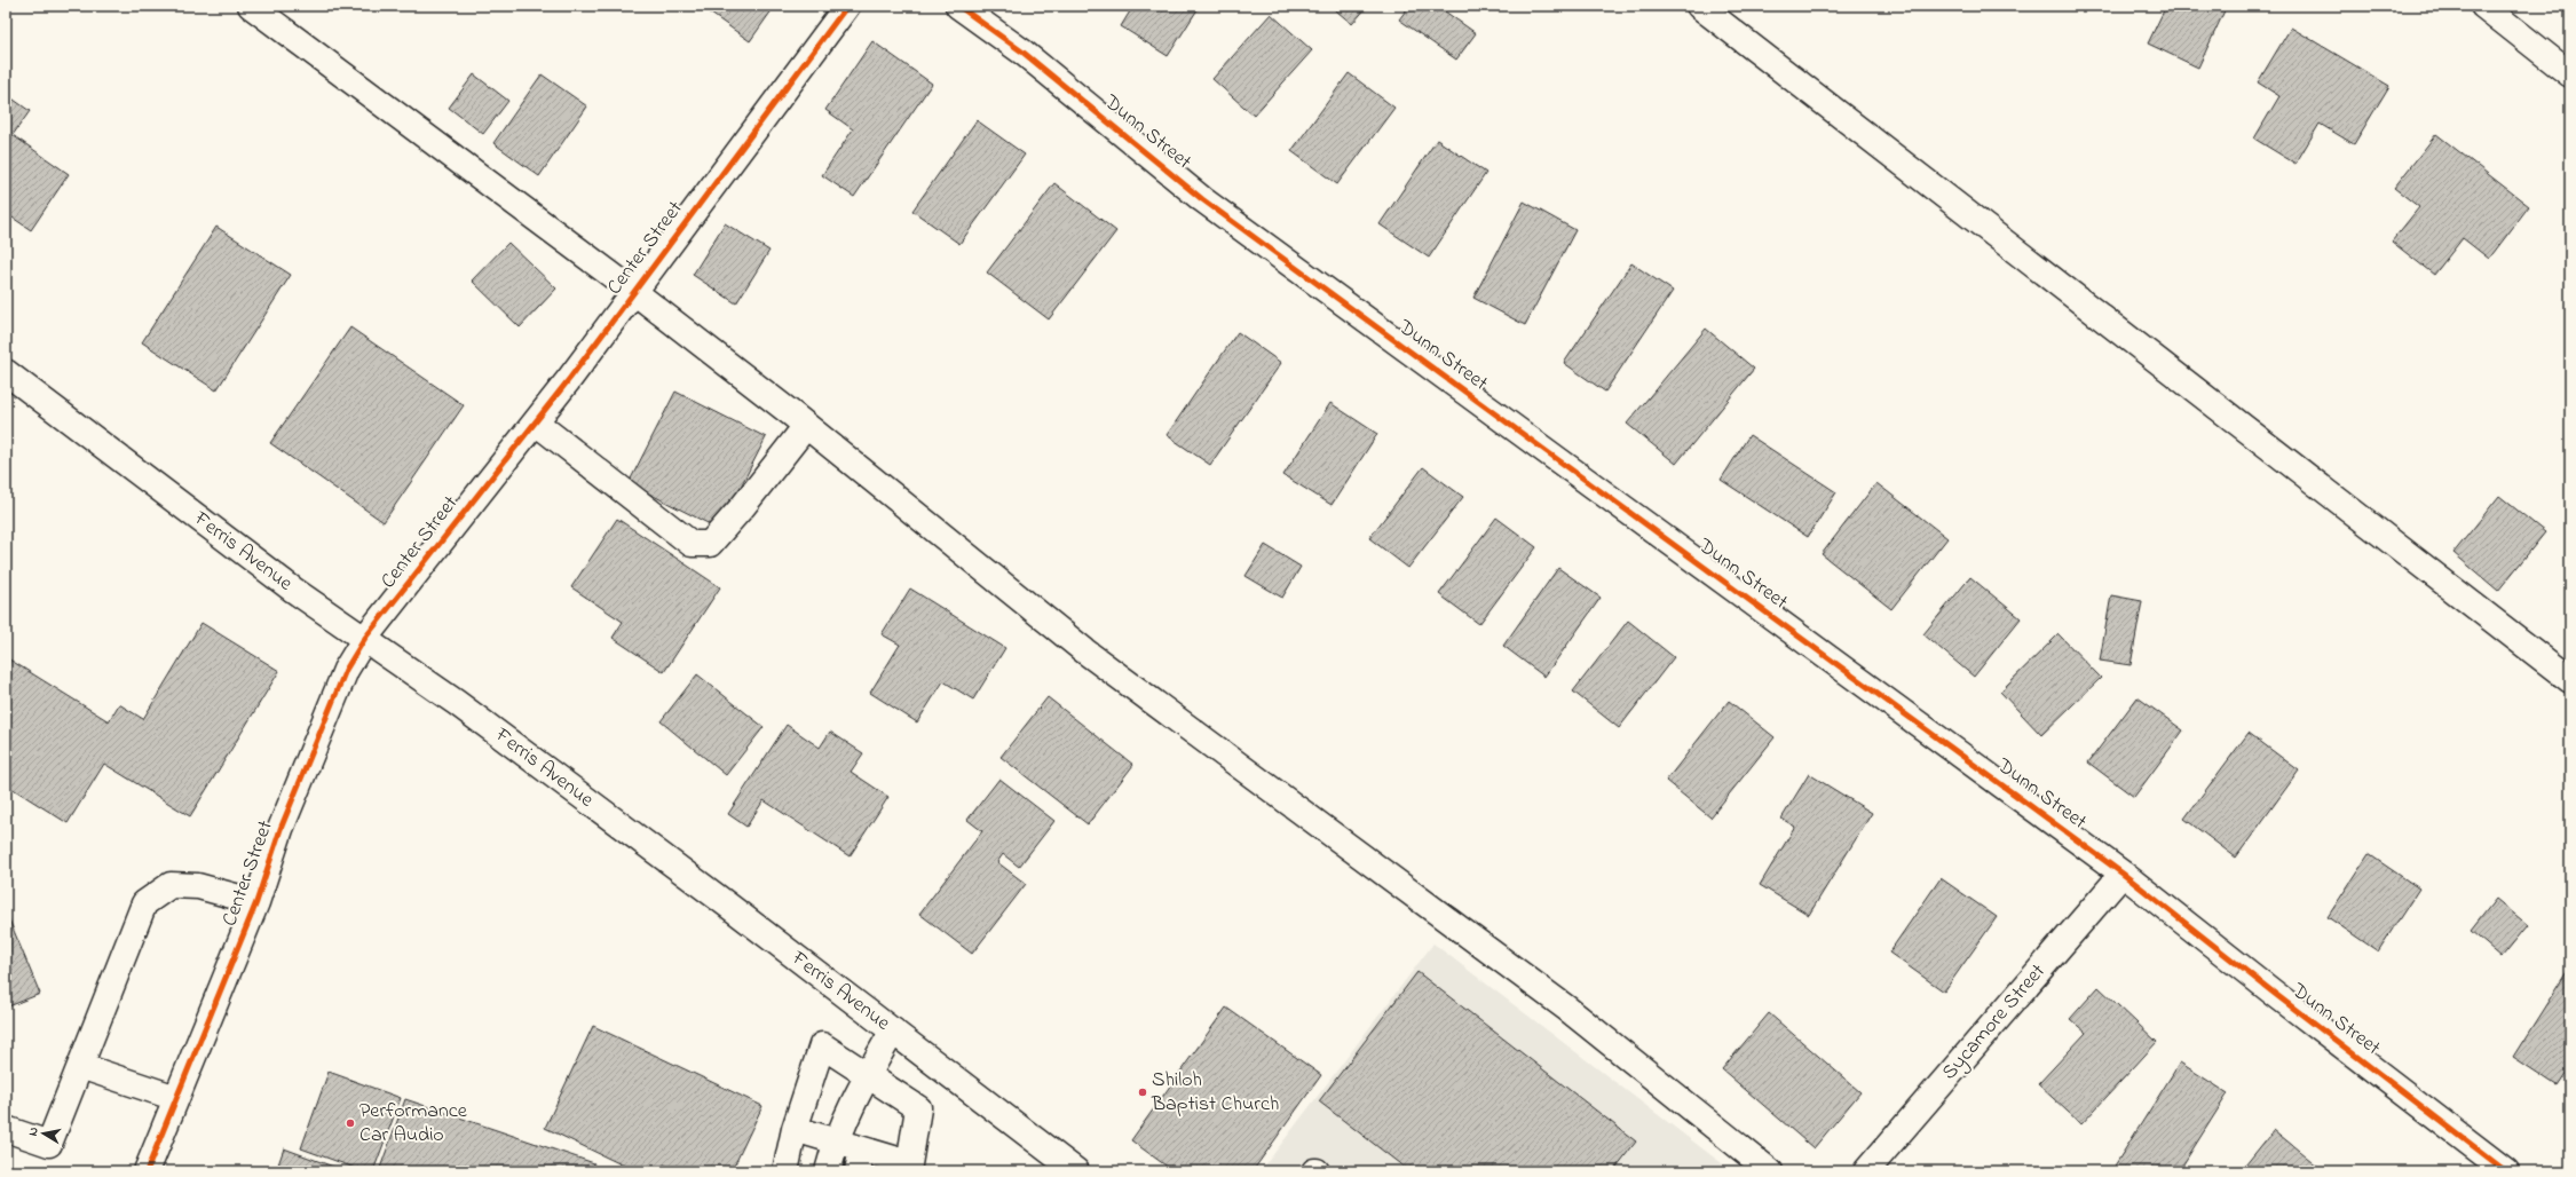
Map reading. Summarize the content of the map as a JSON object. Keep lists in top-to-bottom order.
{
  "streets": {
    "street": [
      "Dunn Street",
      "Center Street",
      "Ferris Avenue",
      "Sycamore Street"
    ]
  },
  "crossings": [
    ["Dunn Street", "Sycamore Street"],
    ["Center Street", "Ferris Avenue"]
  ],
  "places": ["Shiloh Baptist Church", "Performance Car Audio"],
  "north": "left"
}
